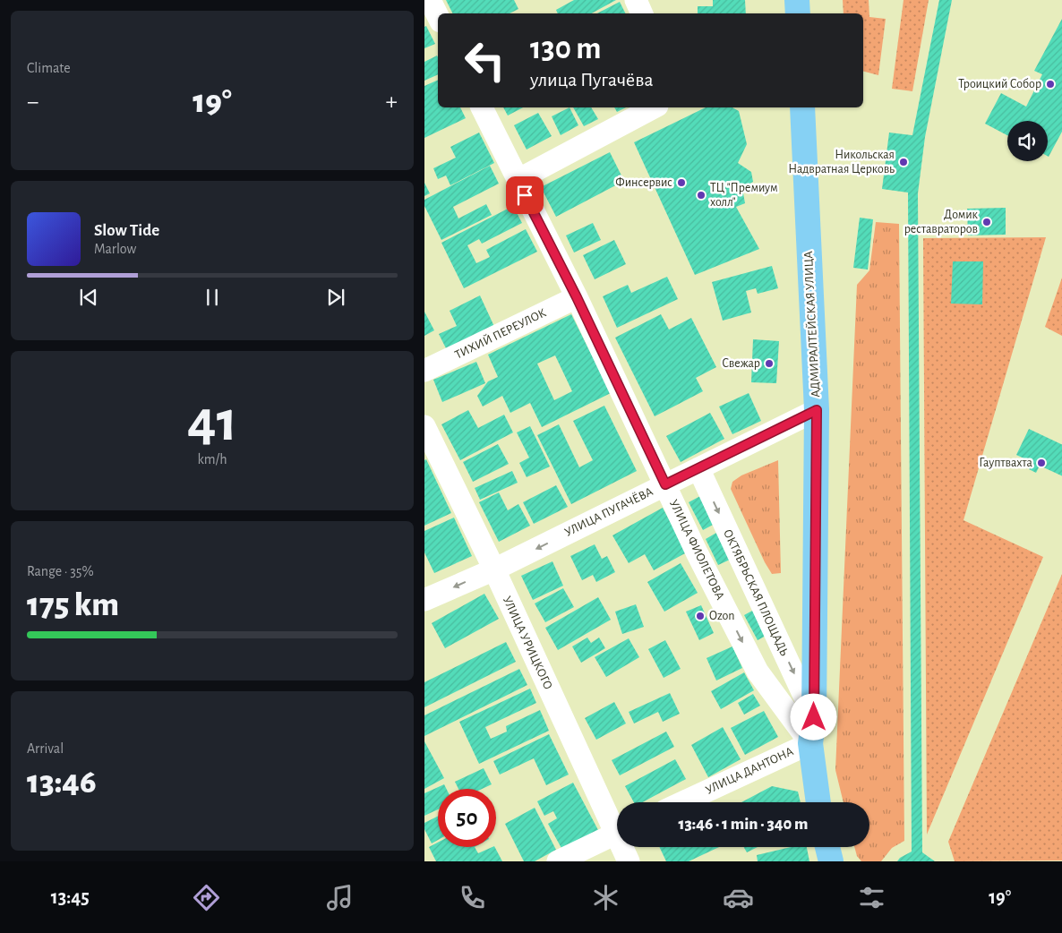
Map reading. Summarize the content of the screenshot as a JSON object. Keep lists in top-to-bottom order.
{
  "streets": {
    "main road": ["АДМИРАЛТЕЙСКАЯ УЛИЦА"],
    "street": [
      "ТИХИЙ ПЕРЕУЛОК",
      "УЛИЦА ПУГАЧЁВА",
      "УЛИЦА ФИОЛЕТОВА",
      "ОКТЯБРЬСКАЯ ПЛОЩАДЬ",
      "УЛИЦА УРИЦКОГО",
      "УЛИЦА ДАНТОНА"
    ]
  },
  "crossings": [
    ["АДМИРАЛТЕЙСКАЯ УЛИЦА", "УЛИЦА ПУГАЧЁВА"],
    ["АДМИРАЛТЕЙСКАЯ УЛИЦА", "УЛИЦА ФИОЛЕТОВА"],
    ["АДМИРАЛТЕЙСКАЯ УЛИЦА", "ОКТЯБРЬСКАЯ ПЛОЩАДЬ"],
    ["АДМИРАЛТЕЙСКАЯ УЛИЦА", "УЛИЦА ДАНТОНА"],
    ["ТИХИЙ ПЕРЕУЛОК", "УЛИЦА ФИОЛЕТОВА"],
    ["УЛИЦА ПУГАЧЁВА", "УЛИЦА ФИОЛЕТОВА"],
    ["УЛИЦА ПУГАЧЁВА", "ОКТЯБРЬСКАЯ ПЛОЩАДЬ"],
    ["УЛИЦА ПУГАЧЁВА", "УЛИЦА УРИЦКОГО"],
    ["УЛИЦА ФИОЛЕТОВА", "УЛИЦА ДАНТОНА"]
  ],
  "one_way": ["УЛИЦА ПУГАЧЁВА", "УЛИЦА ФИОЛЕТОВА", "ОКТЯБРЬСКАЯ ПЛОЩАДЬ"],
  "places": [
    "Троицкий Собор",
    "Никольская Надвратная Церковь",
    "Финсервис",
    "ТЦ \"Премиум холл\"",
    "Домик реставраторов",
    "Свежар",
    "Гауптвахта",
    "Ozon"
  ],
  "page": {
    "tile": [
      "Climate",
      ["41", "km/h"],
      ["Range · 35%", "175 km"],
      ["Arrival", "13:46"]
    ],
    "turn": ["130 m", "улица Пугачёва"],
    "heat": ["−", "19°", "+"],
    "song": ["Slow Tide", "Marlow"],
    "limit": "50",
    "trip": "13:46 · 1 min · 340 m",
    "tabs": ["13:45", "19°"]
  }
}
